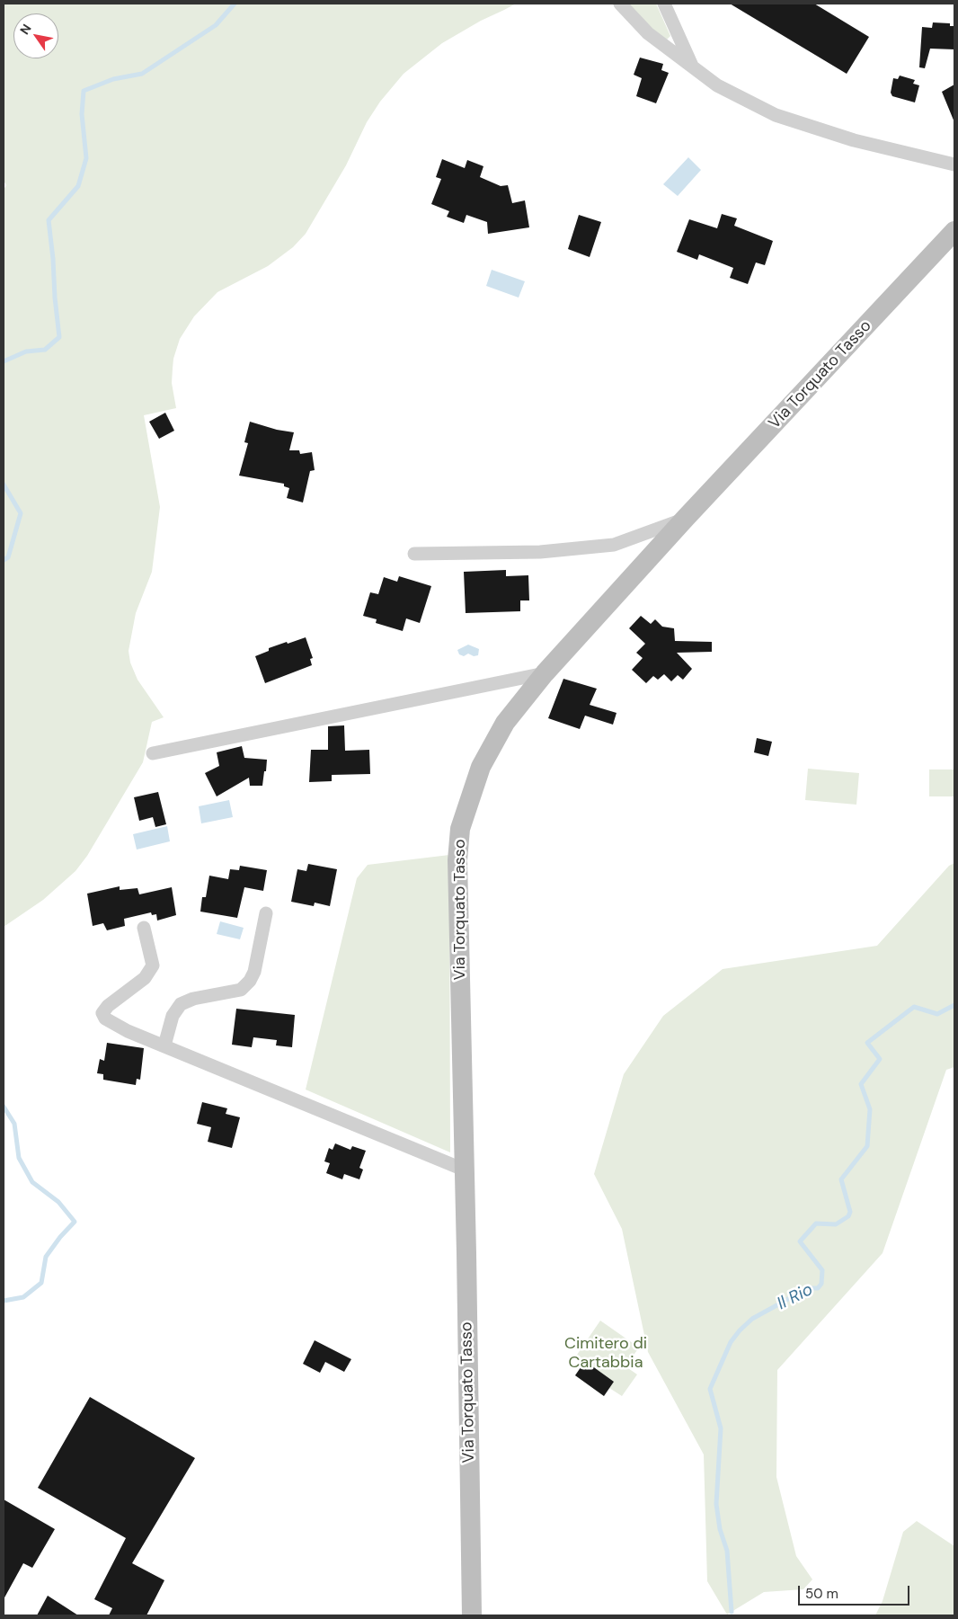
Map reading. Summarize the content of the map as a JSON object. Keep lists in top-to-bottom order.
{
  "streets": {
    "street": ["Via Torquato Tasso"]
  },
  "water": ["Il Rio"],
  "parks": ["Cimitero di Cartabbia"],
  "scale_bar": "50 m",
  "north": "top left"
}
